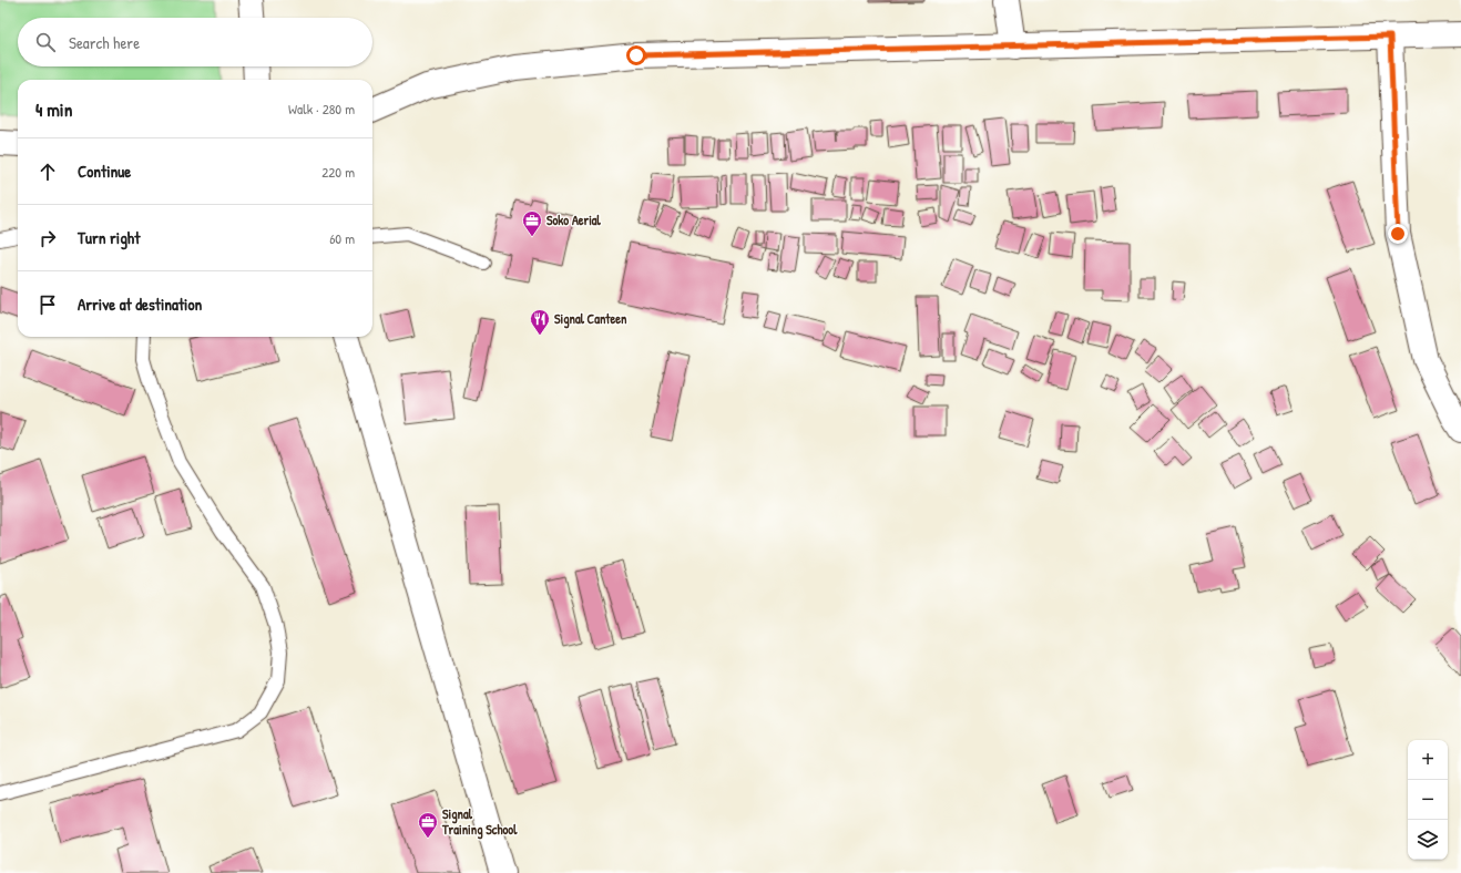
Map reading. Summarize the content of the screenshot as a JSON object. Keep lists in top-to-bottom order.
{
  "places": {
    "office": ["Soko Aerial", "Signal Training School"],
    "restaurant": ["Signal Canteen"]
  },
  "page": {
    "search": "Search here",
    "heading": ["4 min", "Walk · 280 m"],
    "list": [
      ["Continue", "220 m"],
      ["Turn right", "60 m"],
      "Arrive at destination"
    ],
    "map_buttons": ["+", "−"]
  }
}
